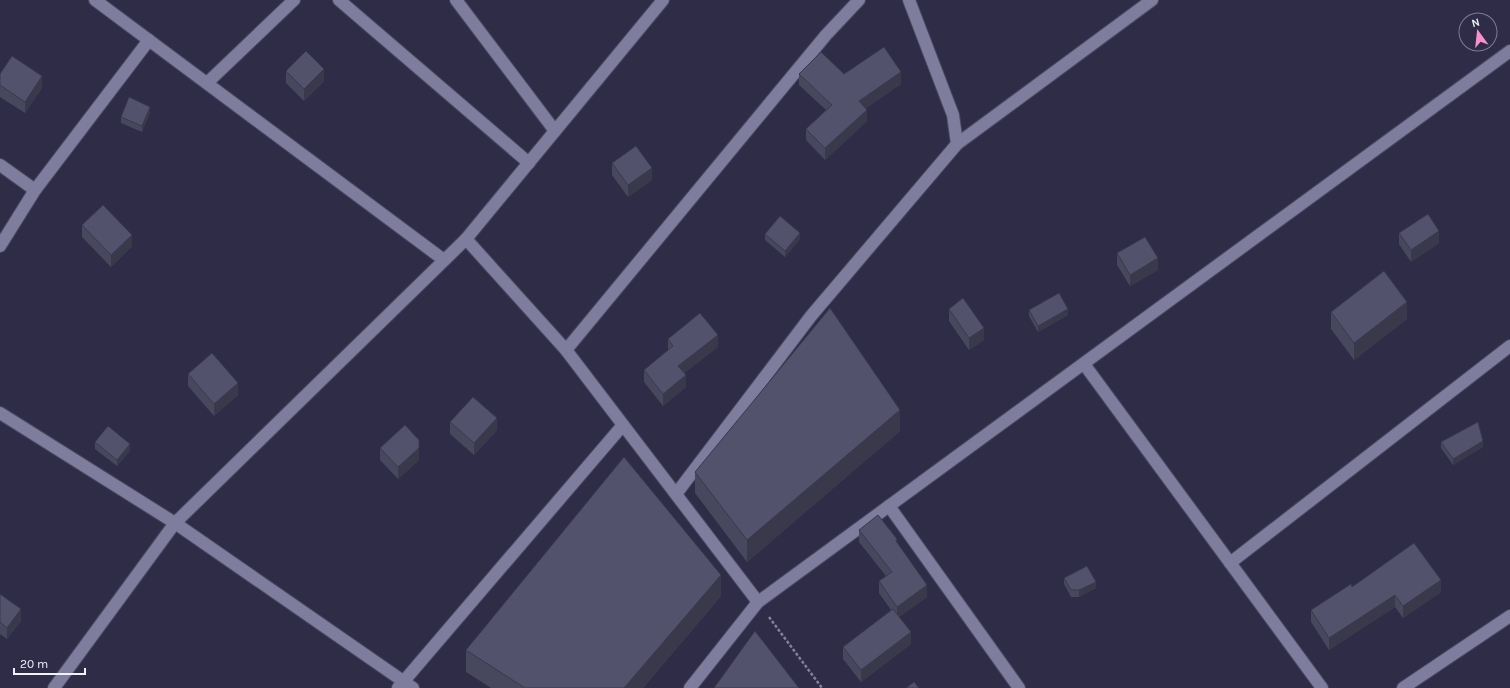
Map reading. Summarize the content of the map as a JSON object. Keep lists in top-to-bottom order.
{
  "scale_bar": "20 m",
  "north": "top"
}
